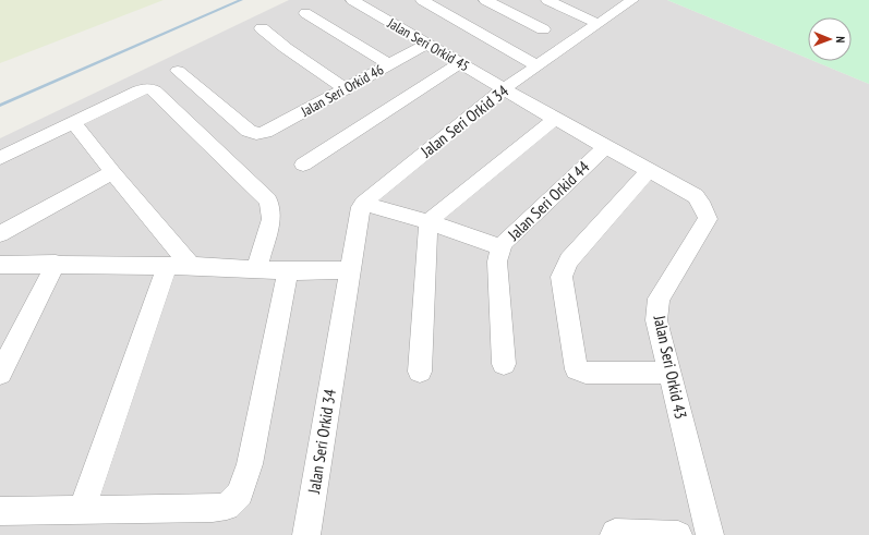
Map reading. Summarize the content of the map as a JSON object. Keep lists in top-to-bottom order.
{
  "streets": {
    "street": [
      "Jalan Seri Orkid 45",
      "Jalan Seri Orkid 46",
      "Jalan Seri Orkid 34",
      "Jalan Seri Orkid 44",
      "Jalan Seri Orkid 43"
    ]
  },
  "crossings": [
    ["Jalan Seri Orkid 45", "Jalan Seri Orkid 46"],
    ["Jalan Seri Orkid 45", "Jalan Seri Orkid 34"],
    ["Jalan Seri Orkid 45", "Jalan Seri Orkid 43"],
    ["Jalan Seri Orkid 34", "Jalan Seri Orkid 43"],
    ["Jalan Seri Orkid 44", "Jalan Seri Orkid 43"]
  ],
  "north": "right"
}
